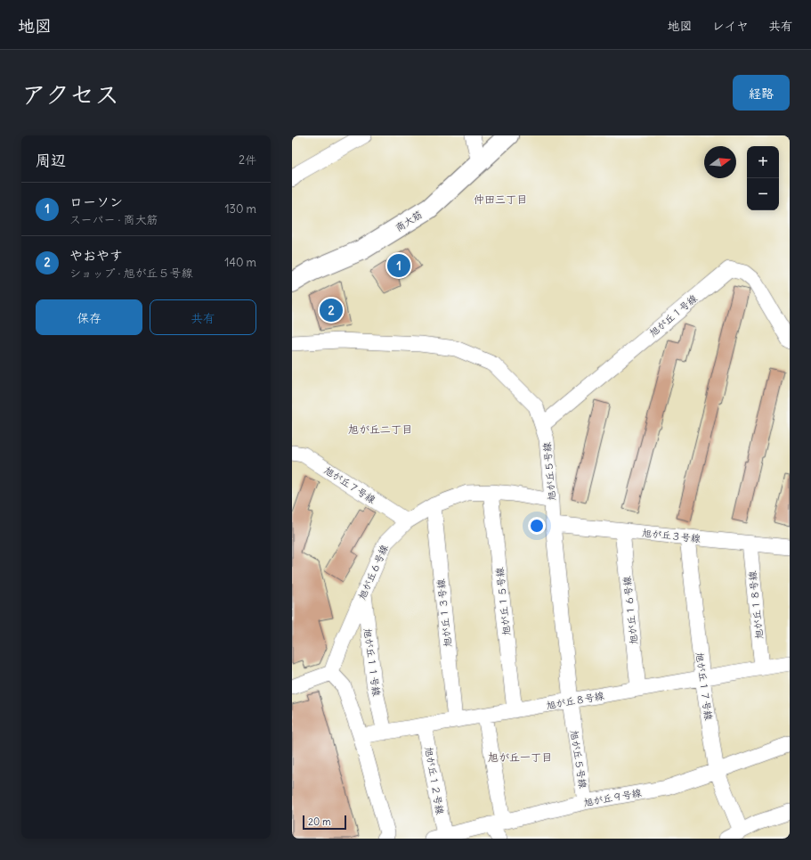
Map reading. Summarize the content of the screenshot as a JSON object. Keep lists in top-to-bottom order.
{
  "streets": {
    "street": [
      "商大筋",
      "旭が丘１号線",
      "旭が丘５号線",
      "旭が丘７号線",
      "旭が丘３号線",
      "旭が丘６号線",
      "旭が丘１５号線",
      "旭が丘１８号線",
      "旭が丘１６号線",
      "旭が丘１３号線",
      "旭が丘１１号線",
      "旭が丘１７号線",
      "旭が丘８号線",
      "旭が丘１２号線",
      "旭が丘９号線"
    ]
  },
  "crossings": [
    ["旭が丘１号線", "旭が丘５号線"],
    ["旭が丘５号線", "旭が丘３号線"],
    ["旭が丘５号線", "旭が丘６号線"],
    ["旭が丘５号線", "旭が丘８号線"],
    ["旭が丘５号線", "旭が丘９号線"],
    ["旭が丘７号線", "旭が丘６号線"],
    ["旭が丘３号線", "旭が丘１８号線"],
    ["旭が丘３号線", "旭が丘１６号線"],
    ["旭が丘３号線", "旭が丘１７号線"],
    ["旭が丘６号線", "旭が丘１５号線"],
    ["旭が丘６号線", "旭が丘１３号線"],
    ["旭が丘６号線", "旭が丘１１号線"],
    ["旭が丘１５号線", "旭が丘８号線"],
    ["旭が丘１８号線", "旭が丘８号線"],
    ["旭が丘１６号線", "旭が丘８号線"],
    ["旭が丘１３号線", "旭が丘８号線"],
    ["旭が丘１１号線", "旭が丘８号線"],
    ["旭が丘１７号線", "旭が丘８号線"],
    ["旭が丘１７号線", "旭が丘９号線"],
    ["旭が丘８号線", "旭が丘１２号線"],
    ["旭が丘１２号線", "旭が丘９号線"]
  ],
  "districts": ["仲田三丁目", "旭が丘二丁目", "旭が丘一丁目"],
  "scale_bar": "20 m",
  "north": "right",
  "page": {
    "header": "地図",
    "nav": ["地図", "レイヤ", "共有"],
    "title": "アクセス",
    "buttons": [
      "経路",
      ["保存", "共有"]
    ],
    "heading": ["周辺", "2件"],
    "map_buttons": ["+", "−"],
    "list": [
      {
        "mark": "1",
        "name": "ローソン",
        "note": "スーパー · 商大筋",
        "value": "130 m"
      },
      {
        "mark": "2",
        "name": "やおやす",
        "note": "ショップ · 旭が丘５号線",
        "value": "140 m"
      }
    ],
    "pins": ["1", "2"],
    "scale": "20 m"
  }
}
